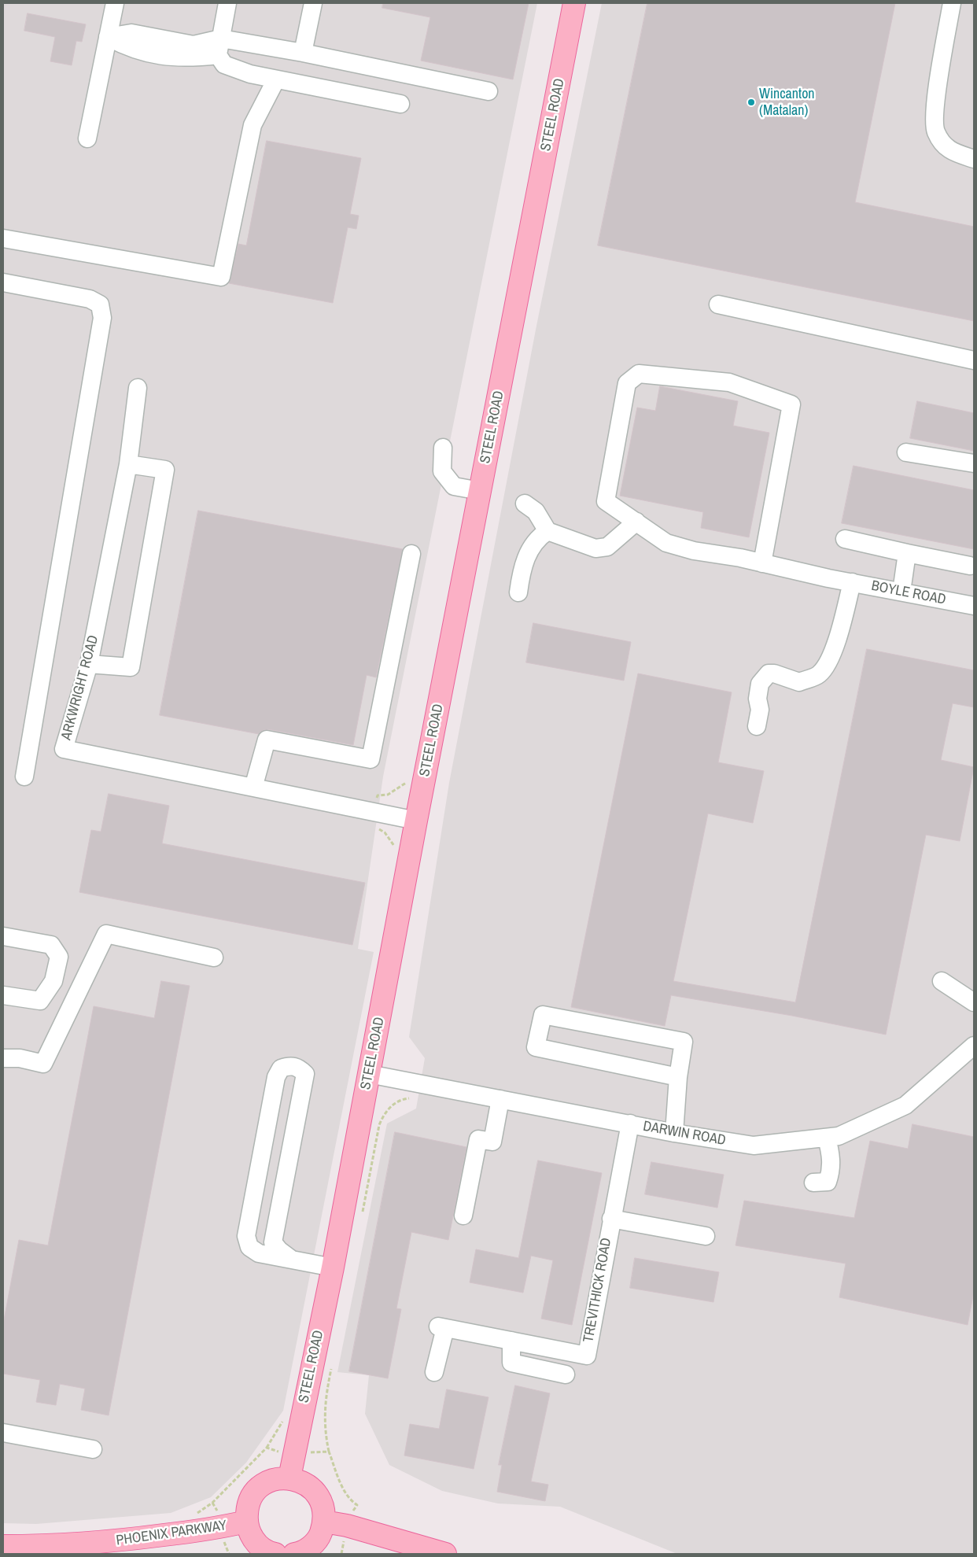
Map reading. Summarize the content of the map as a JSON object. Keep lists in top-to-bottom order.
{
  "streets": {
    "main road": ["STEEL ROAD", "PHOENIX PARKWAY"],
    "street": [
      "BOYLE ROAD",
      "ARKWRIGHT ROAD",
      "DARWIN ROAD",
      "TREVITHICK ROAD"
    ]
  },
  "crossings": [
    ["STEEL ROAD", "ARKWRIGHT ROAD"],
    ["STEEL ROAD", "DARWIN ROAD"],
    ["DARWIN ROAD", "TREVITHICK ROAD"]
  ],
  "places": ["Wincanton (Matalan)"]
}
